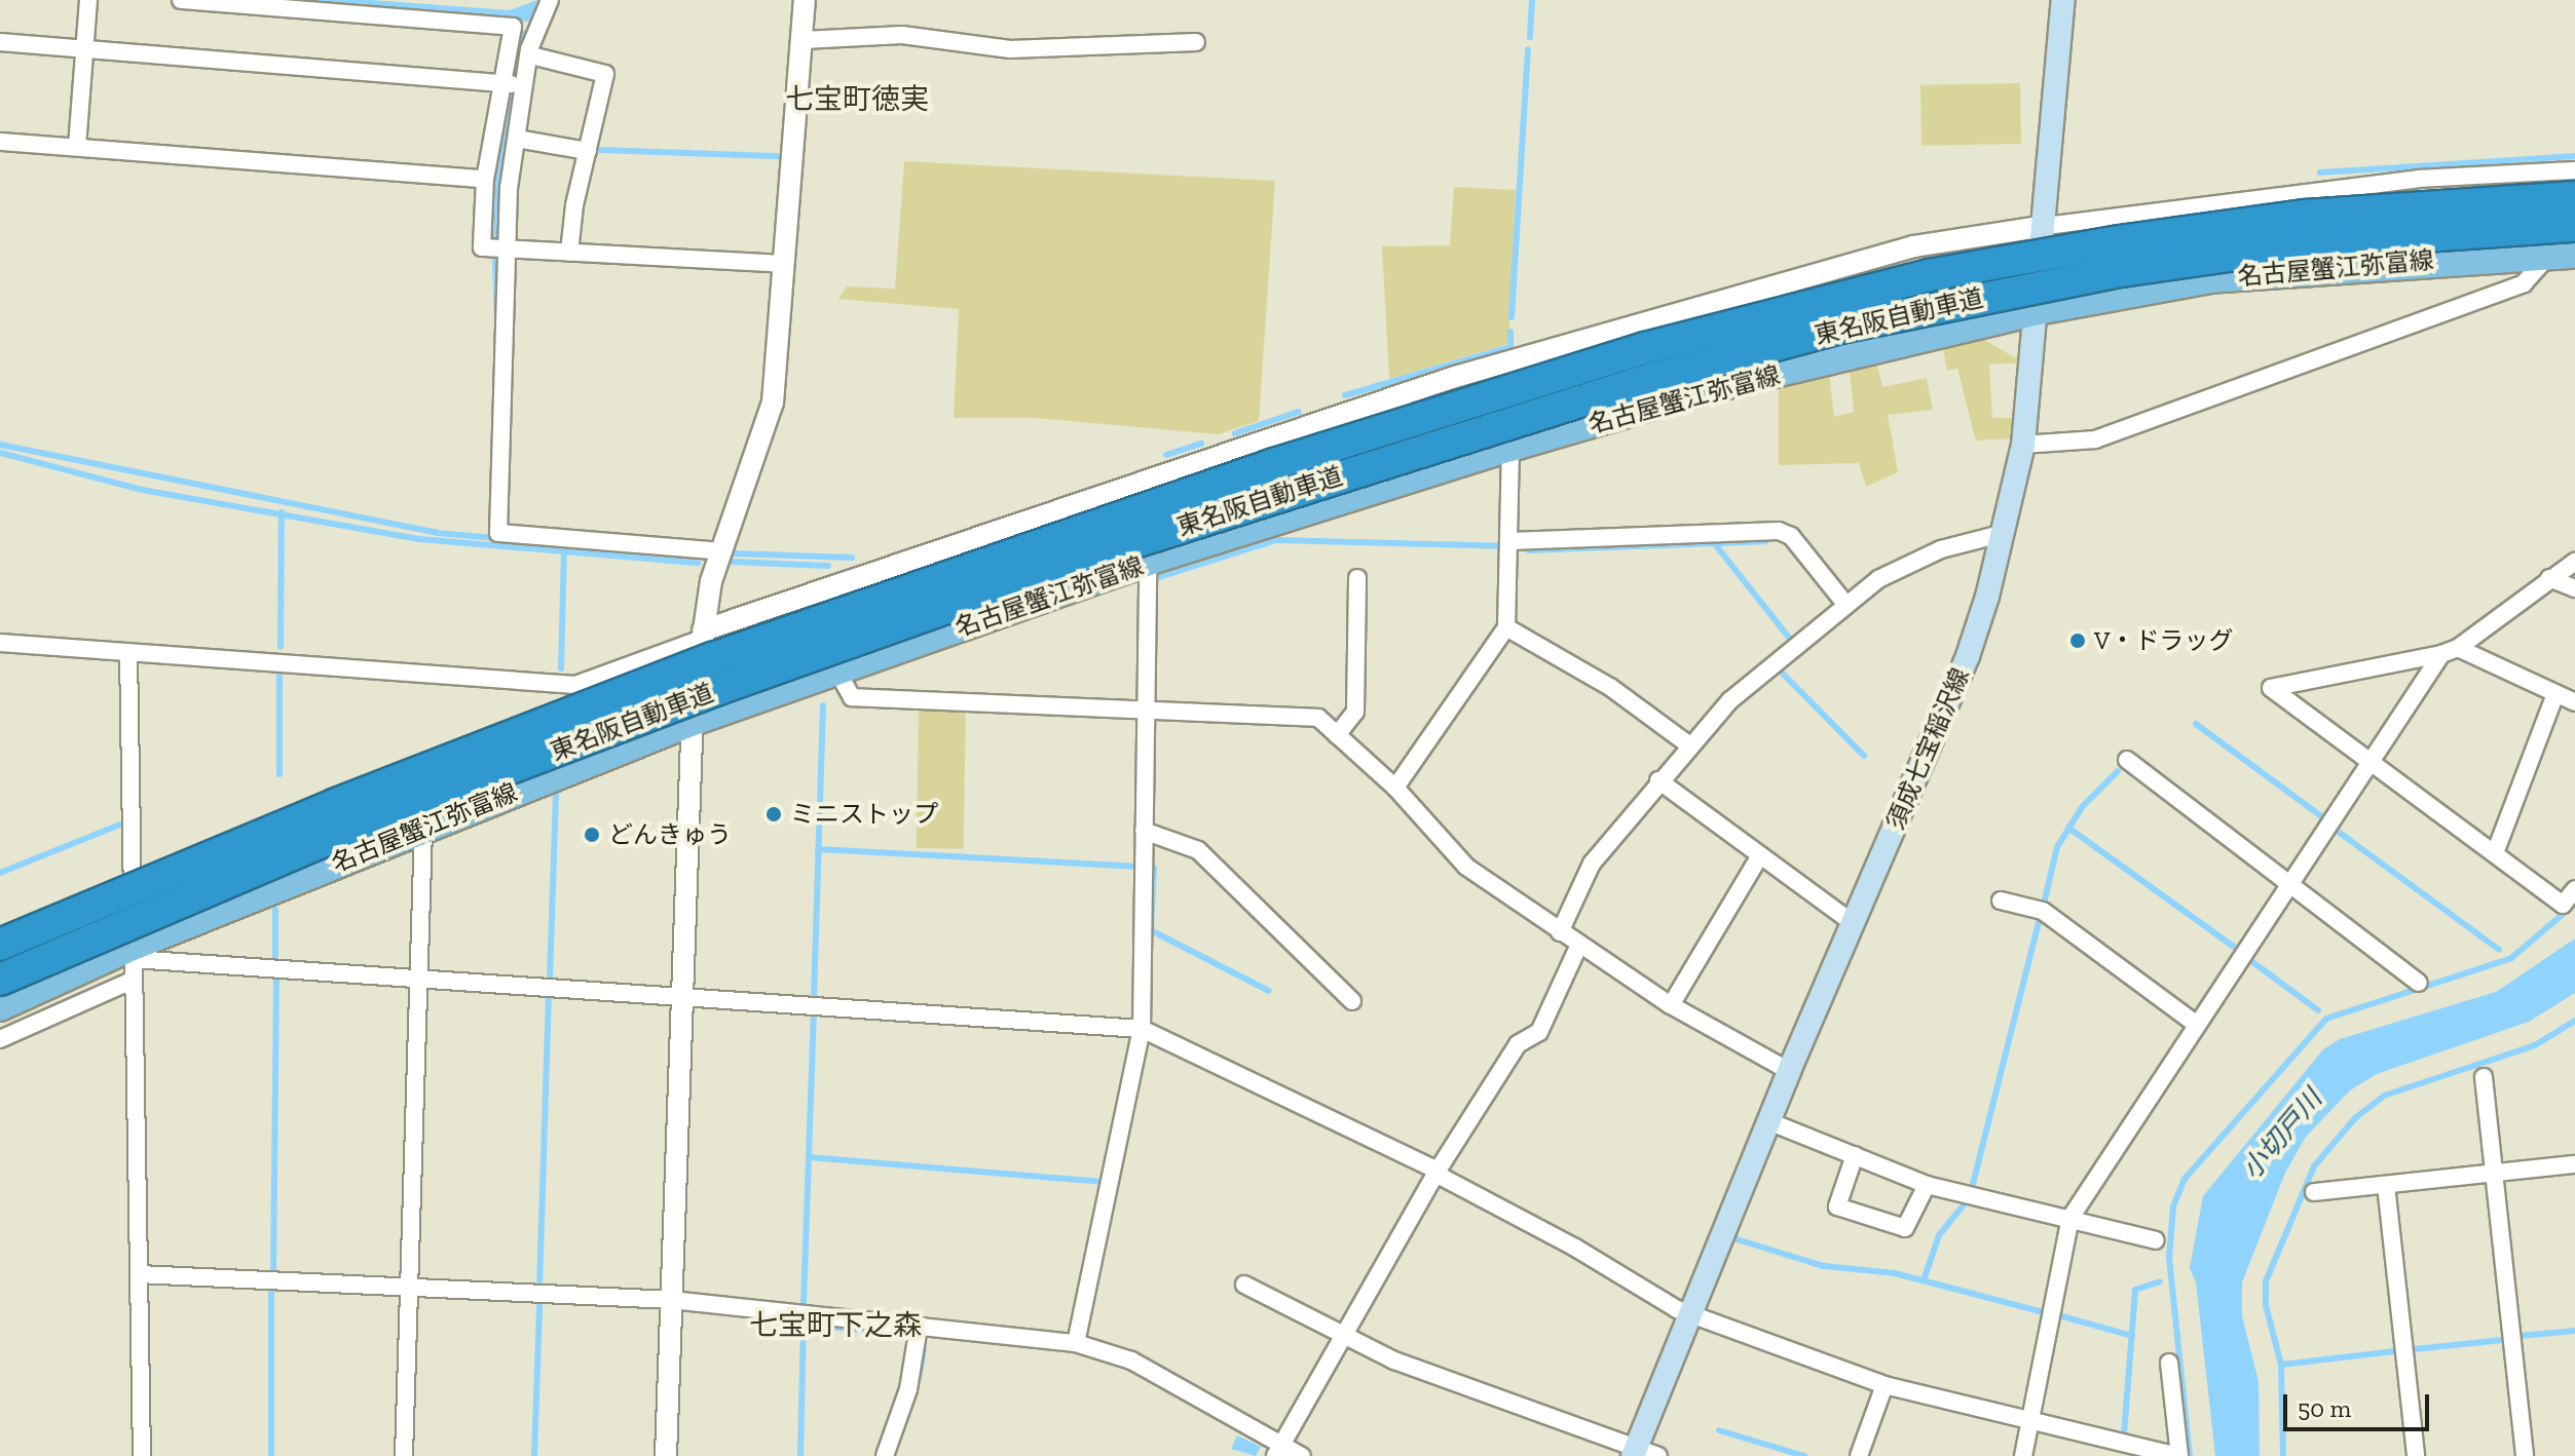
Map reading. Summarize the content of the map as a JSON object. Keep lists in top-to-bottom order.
{
  "streets": {
    "highway": ["東名阪自動車道"],
    "main road": ["名古屋蟹江弥富線", "須成七宝稲沢線"]
  },
  "crossings": [
    ["名古屋蟹江弥富線", "須成七宝稲沢線"]
  ],
  "districts": ["七宝町徳実", "七宝町下之森"],
  "water": ["小切戸川"],
  "places": ["V・ドラッグ", "ミニストップ", "どんきゅう"],
  "scale_bar": "50 m"
}
